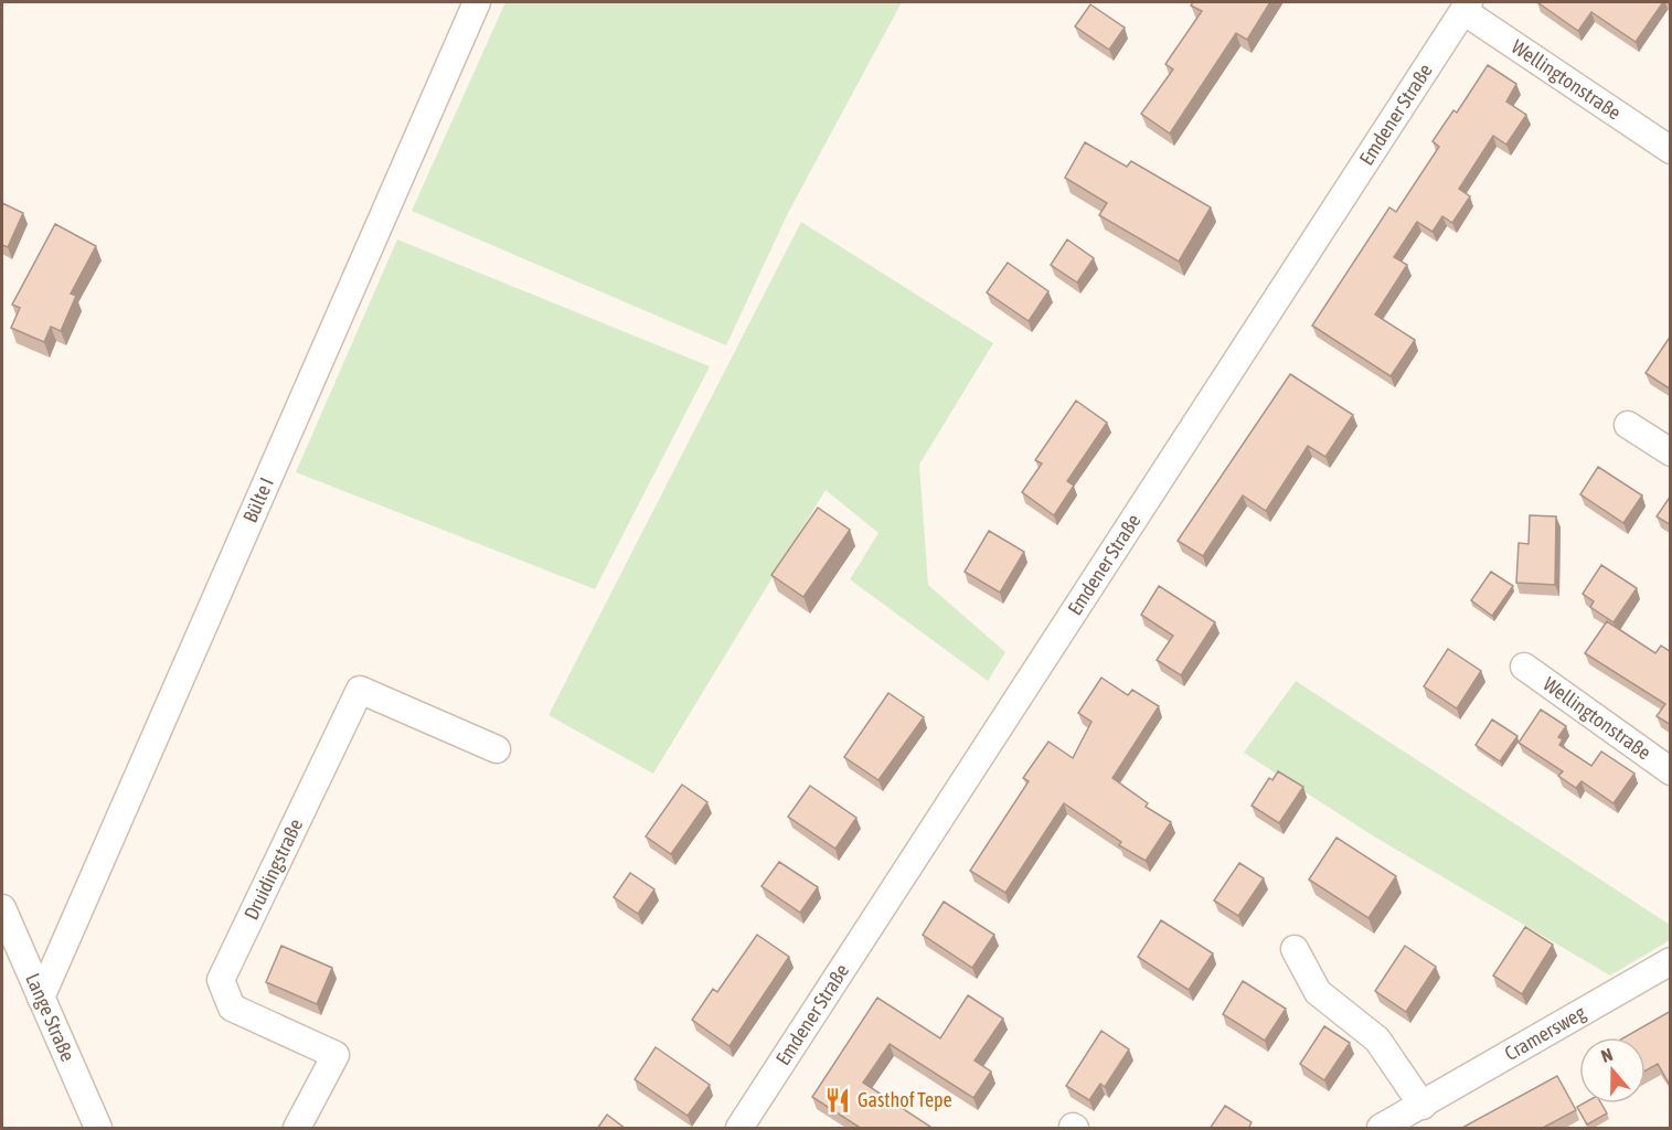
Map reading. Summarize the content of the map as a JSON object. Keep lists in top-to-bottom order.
{
  "streets": {
    "street": [
      "Wellingtonstraße",
      "Emdener Straße",
      "Bülte I",
      "Druidingstraße",
      "Lange Straße",
      "Cramersweg"
    ]
  },
  "crossings": [
    ["Wellingtonstraße", "Emdener Straße"],
    ["Bülte I", "Lange Straße"]
  ],
  "places": {
    "restaurant": ["Gasthof Tepe"]
  },
  "north": "top"
}
